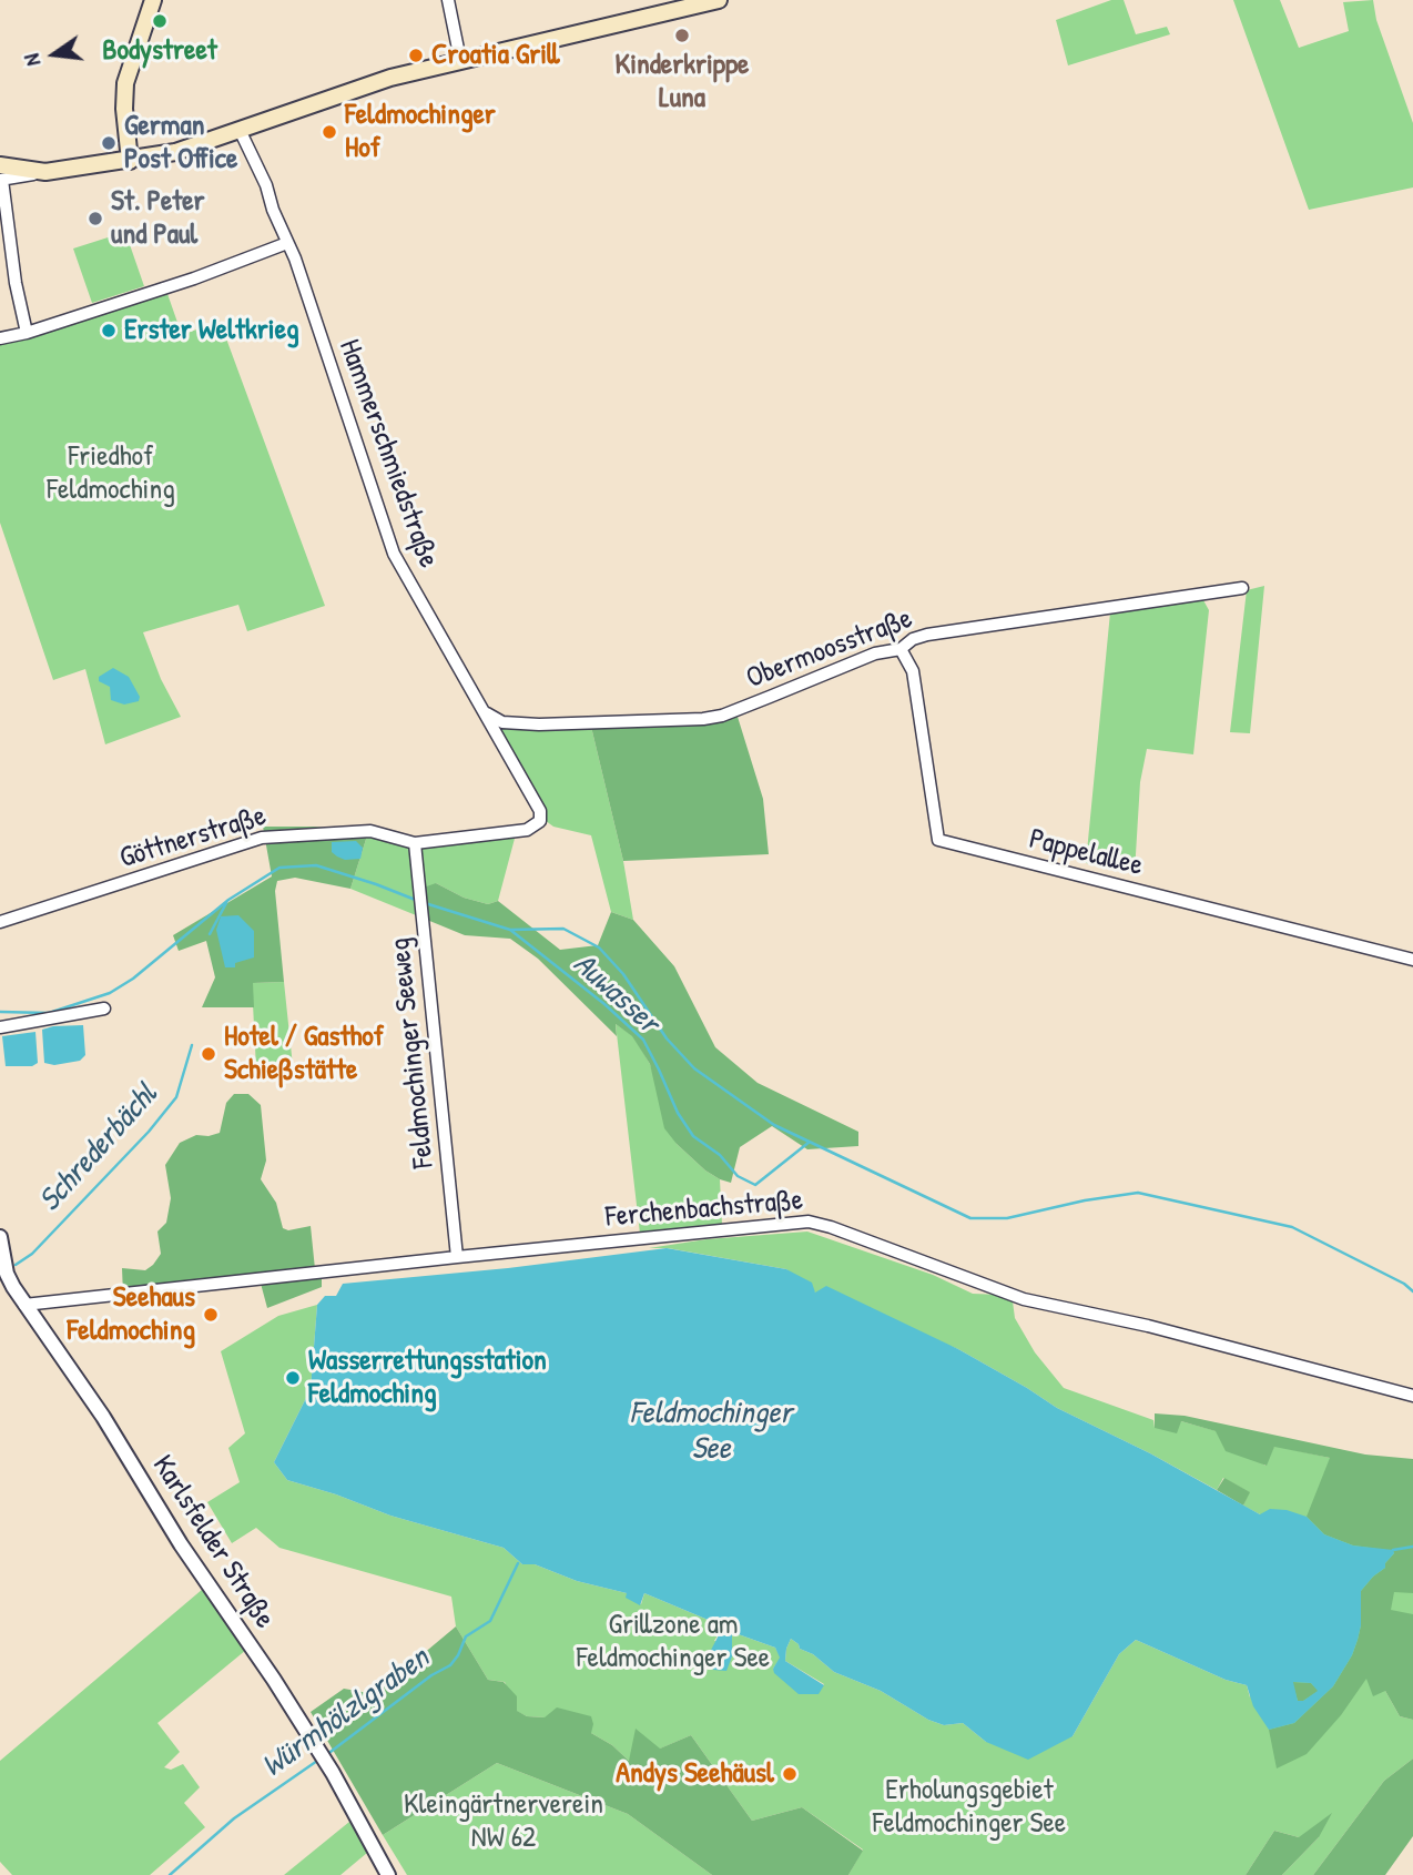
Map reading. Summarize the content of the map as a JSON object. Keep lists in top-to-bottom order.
{
  "streets": {
    "street": [
      "Hammerschmiedstraße",
      "Obermoosstraße",
      "Göttnerstraße",
      "Pappelallee",
      "Feldmochinger Seeweg",
      "Ferchenbachstraße",
      "Karlsfelder Straße"
    ]
  },
  "crossings": [
    ["Hammerschmiedstraße", "Obermoosstraße"],
    ["Hammerschmiedstraße", "Göttnerstraße"],
    ["Obermoosstraße", "Pappelallee"],
    ["Göttnerstraße", "Feldmochinger Seeweg"],
    ["Feldmochinger Seeweg", "Ferchenbachstraße"],
    ["Ferchenbachstraße", "Karlsfelder Straße"]
  ],
  "water": [
    "Auwasser",
    "Schrederbächl",
    "Feldmochinger See",
    "Würmhölzlgraben"
  ],
  "parks": [
    "Friedhof Feldmoching",
    "Grillzone am Feldmochinger See",
    "Erholungsgebiet Feldmochinger See",
    "Kleingärtnerverein NW 62"
  ],
  "places": [
    "Bodystreet",
    "Kinderkrippe Luna",
    "Croatia Grill",
    "Feldmochinger Hof",
    "German Post Office",
    "St. Peter und Paul",
    "Erster Weltkrieg",
    "Hotel / Gasthof Schießstätte",
    "Seehaus Feldmoching",
    "Wasserrettungsstation Feldmoching",
    "Andys Seehäusl"
  ],
  "north": "left"
}
